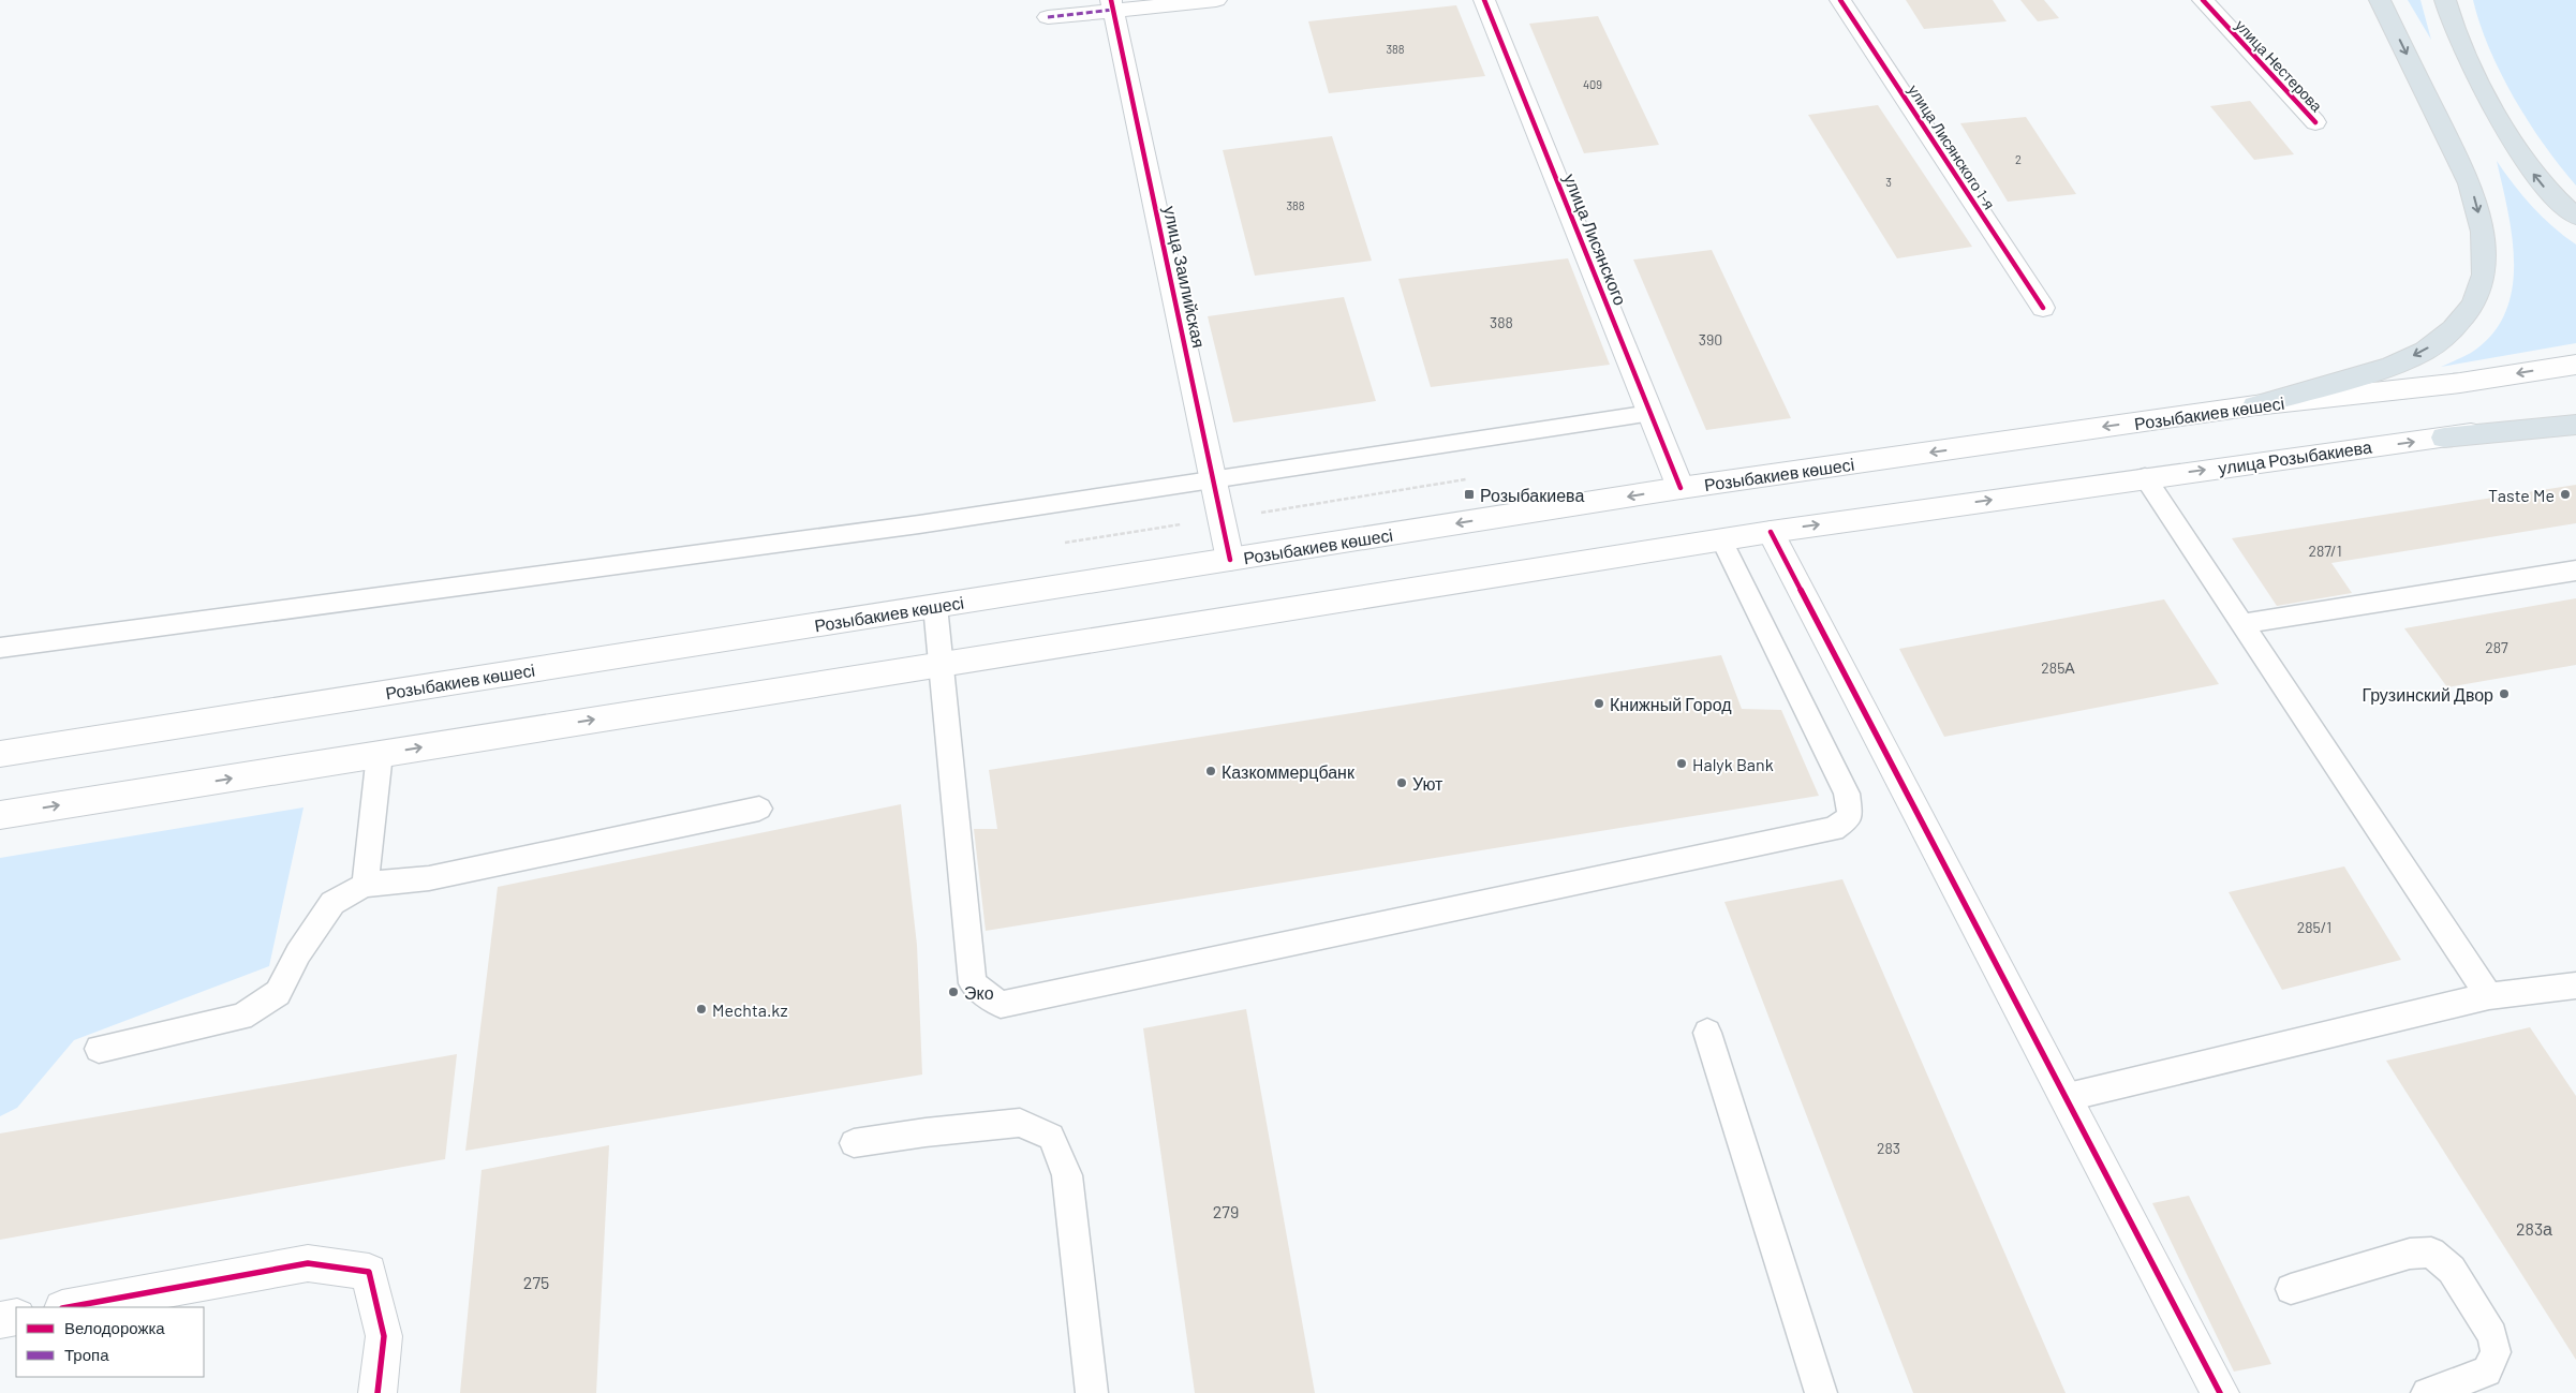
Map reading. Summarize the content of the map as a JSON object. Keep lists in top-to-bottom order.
{
  "streets": {
    "main road": [
      "улица Нестерова",
      "улица Лисянского 1-я",
      "улица Лисянского",
      "улица Заилийская",
      "Розыбакиев көшесі",
      "улица Розыбакиева"
    ]
  },
  "crossings": [
    ["улица Лисянского", "Розыбакиев көшесі"],
    ["улица Заилийская", "Розыбакиев көшесі"]
  ],
  "one_way": ["улица Розыбакиева"],
  "places": {
    "transit": ["Розыбакиева"],
    "other": [
      "Taste Me",
      "Грузинский Двор",
      "Книжный Город",
      "Halyk Bank",
      "Казкоммерцбанк",
      "Уют",
      "Эко",
      "Mechta.kz"
    ]
  },
  "house_numbers": [
    "388",
    "409",
    "2",
    "3",
    "388",
    "388",
    "390",
    "287/1",
    "287",
    "285А",
    "285/1",
    "283",
    "279",
    "283а",
    "275"
  ],
  "legend": ["Велодорожка", "Тропа"]
}
